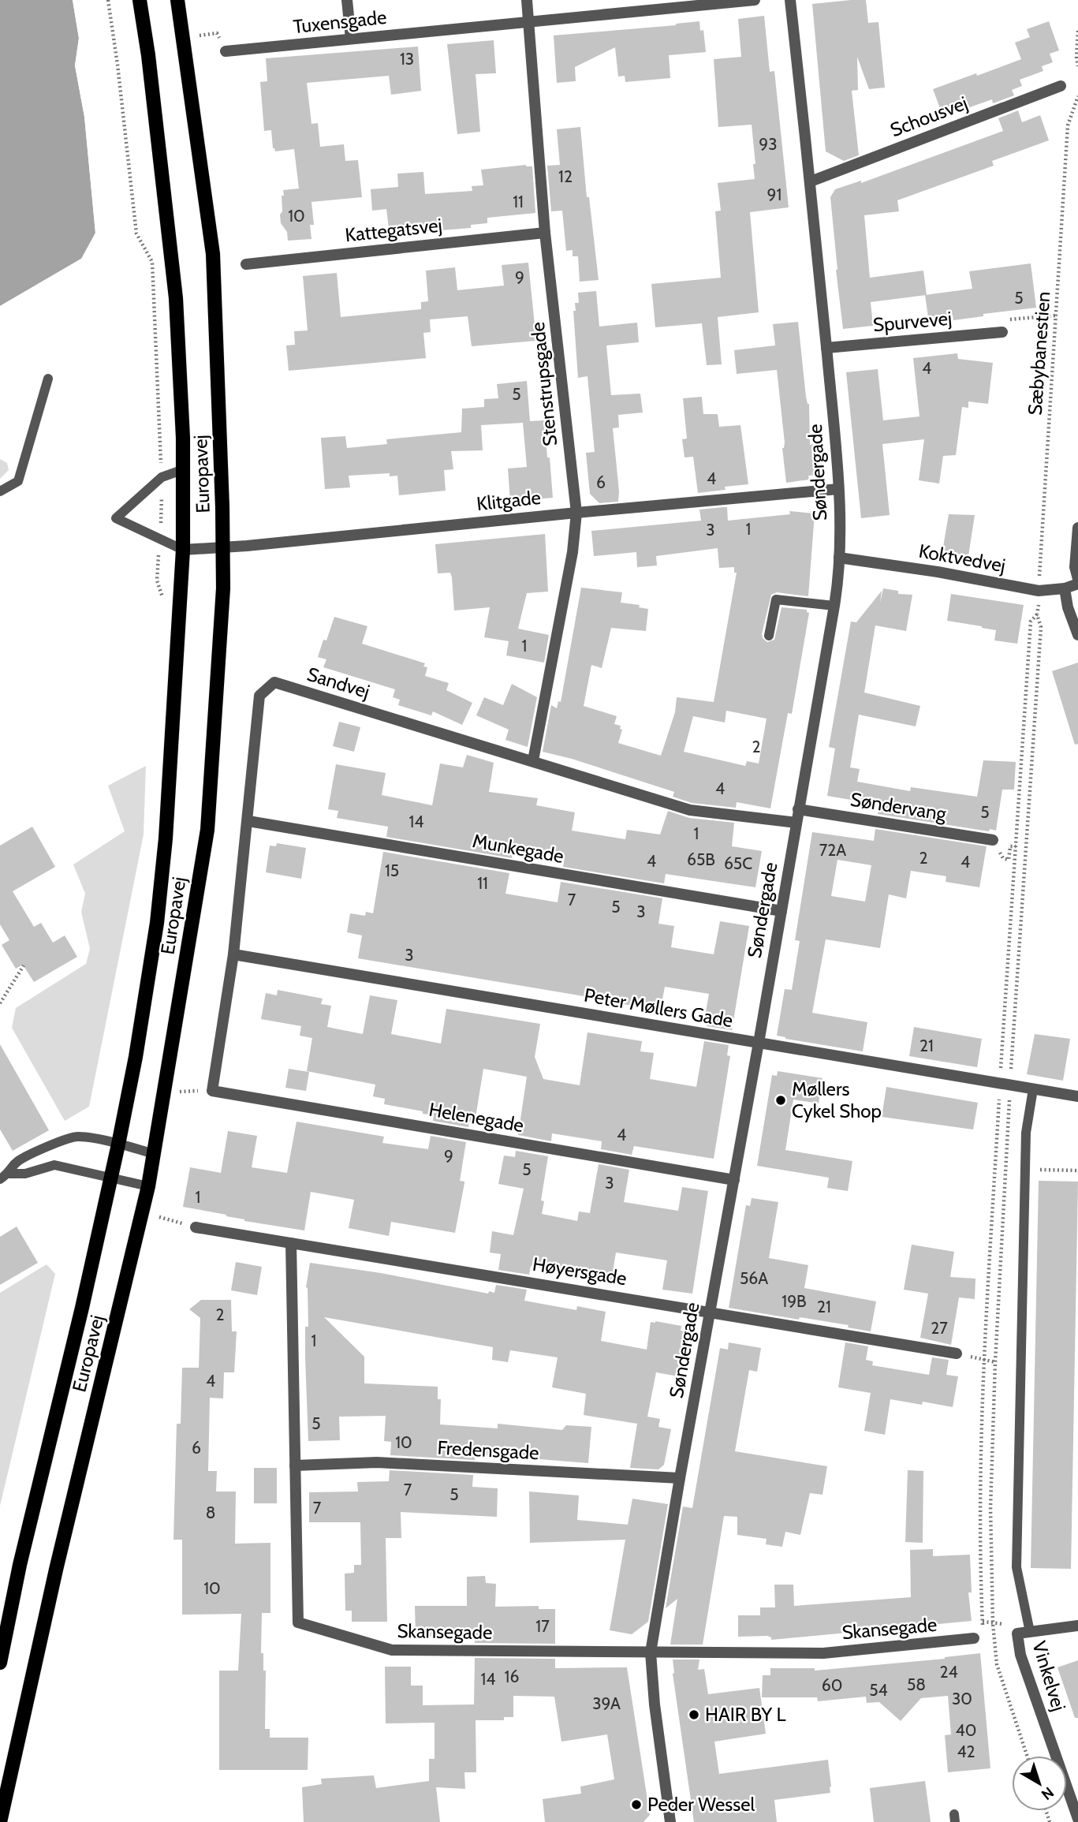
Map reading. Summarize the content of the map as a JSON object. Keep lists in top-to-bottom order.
{
  "streets": {
    "main road": ["Europavej"],
    "street": [
      "Tuxensgade",
      "Schousvej",
      "Kattegatsvej",
      "Spurvevej",
      "Stenstrupsgade",
      "Søndergade",
      "Klitgade",
      "Koktvedvej",
      "Sandvej",
      "Søndervang",
      "Munkegade",
      "Peter Møllers Gade",
      "Helenegade",
      "Høyersgade",
      "Fredensgade",
      "Skansegade",
      "Vinkelvej"
    ],
    "path": ["Sæbybanestien"]
  },
  "crossings": [
    ["Tuxensgade", "Stenstrupsgade"],
    ["Schousvej", "Søndergade"],
    ["Kattegatsvej", "Stenstrupsgade"],
    ["Spurvevej", "Søndergade"],
    ["Sæbybanestien", "Koktvedvej"],
    ["Sæbybanestien", "Peter Møllers Gade"],
    ["Stenstrupsgade", "Klitgade"],
    ["Stenstrupsgade", "Sandvej"],
    ["Søndergade", "Klitgade"],
    ["Søndergade", "Koktvedvej"],
    ["Søndergade", "Sandvej"],
    ["Søndergade", "Søndervang"],
    ["Søndergade", "Munkegade"],
    ["Søndergade", "Peter Møllers Gade"],
    ["Søndergade", "Helenegade"],
    ["Søndergade", "Høyersgade"],
    ["Søndergade", "Fredensgade"],
    ["Søndergade", "Skansegade"],
    ["Europavej", "Klitgade"],
    ["Sandvej", "Munkegade"],
    ["Sandvej", "Peter Møllers Gade"],
    ["Sandvej", "Helenegade"],
    ["Høyersgade", "Skansegade"],
    ["Fredensgade", "Skansegade"]
  ],
  "places": ["Møllers Cykel Shop", "HAIR BY L", "Peder Wessel"],
  "house_numbers": [
    "13",
    "93",
    "12",
    "91",
    "11",
    "10",
    "9",
    "5",
    "4",
    "5",
    "4",
    "6",
    "1",
    "3",
    "1",
    "2",
    "4",
    "5",
    "14",
    "1",
    "72A",
    "2",
    "65B",
    "4",
    "4",
    "65C",
    "15",
    "11",
    "7",
    "5",
    "3",
    "3",
    "21",
    "4",
    "9",
    "5",
    "3",
    "1",
    "56A",
    "19B",
    "21",
    "2",
    "27",
    "1",
    "4",
    "5",
    "10",
    "6",
    "7",
    "5",
    "7",
    "8",
    "10",
    "17",
    "24",
    "16",
    "14",
    "58",
    "60",
    "54",
    "30",
    "39A",
    "40",
    "42"
  ],
  "north": "bottom right"
}
